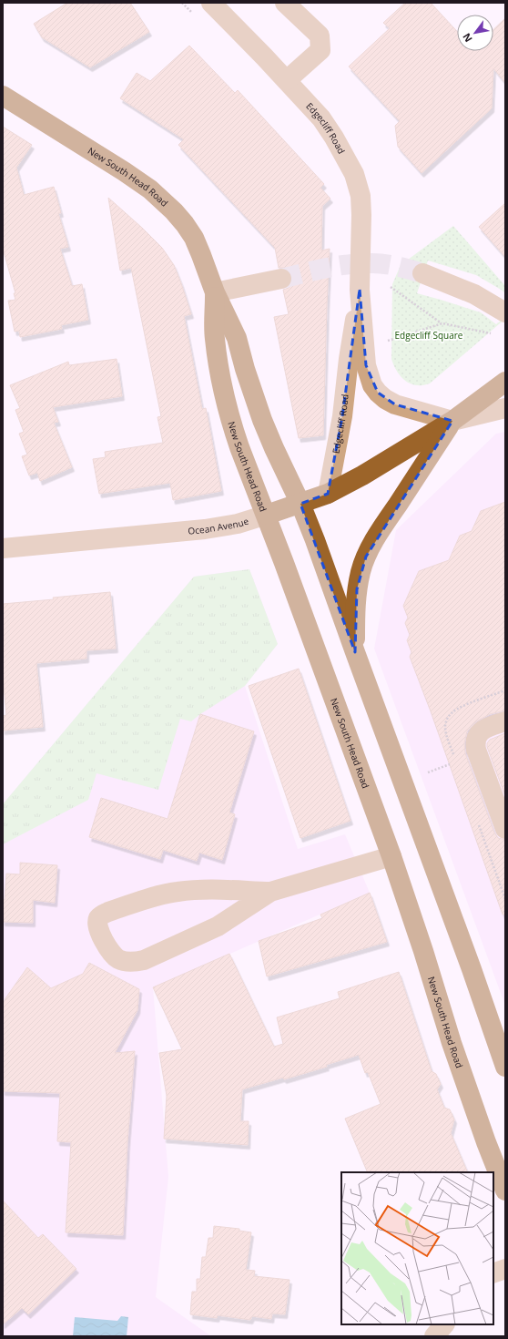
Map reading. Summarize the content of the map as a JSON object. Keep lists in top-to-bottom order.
{
  "streets": {
    "main road": ["New South Head Road", "Ocean Avenue"],
    "street": ["Edgecliff Road"]
  },
  "crossings": [
    ["Edgecliff Road", "Ocean Avenue"],
    ["New South Head Road", "Ocean Avenue"]
  ],
  "parks": ["Edgecliff Square"],
  "north": "bottom left"
}
